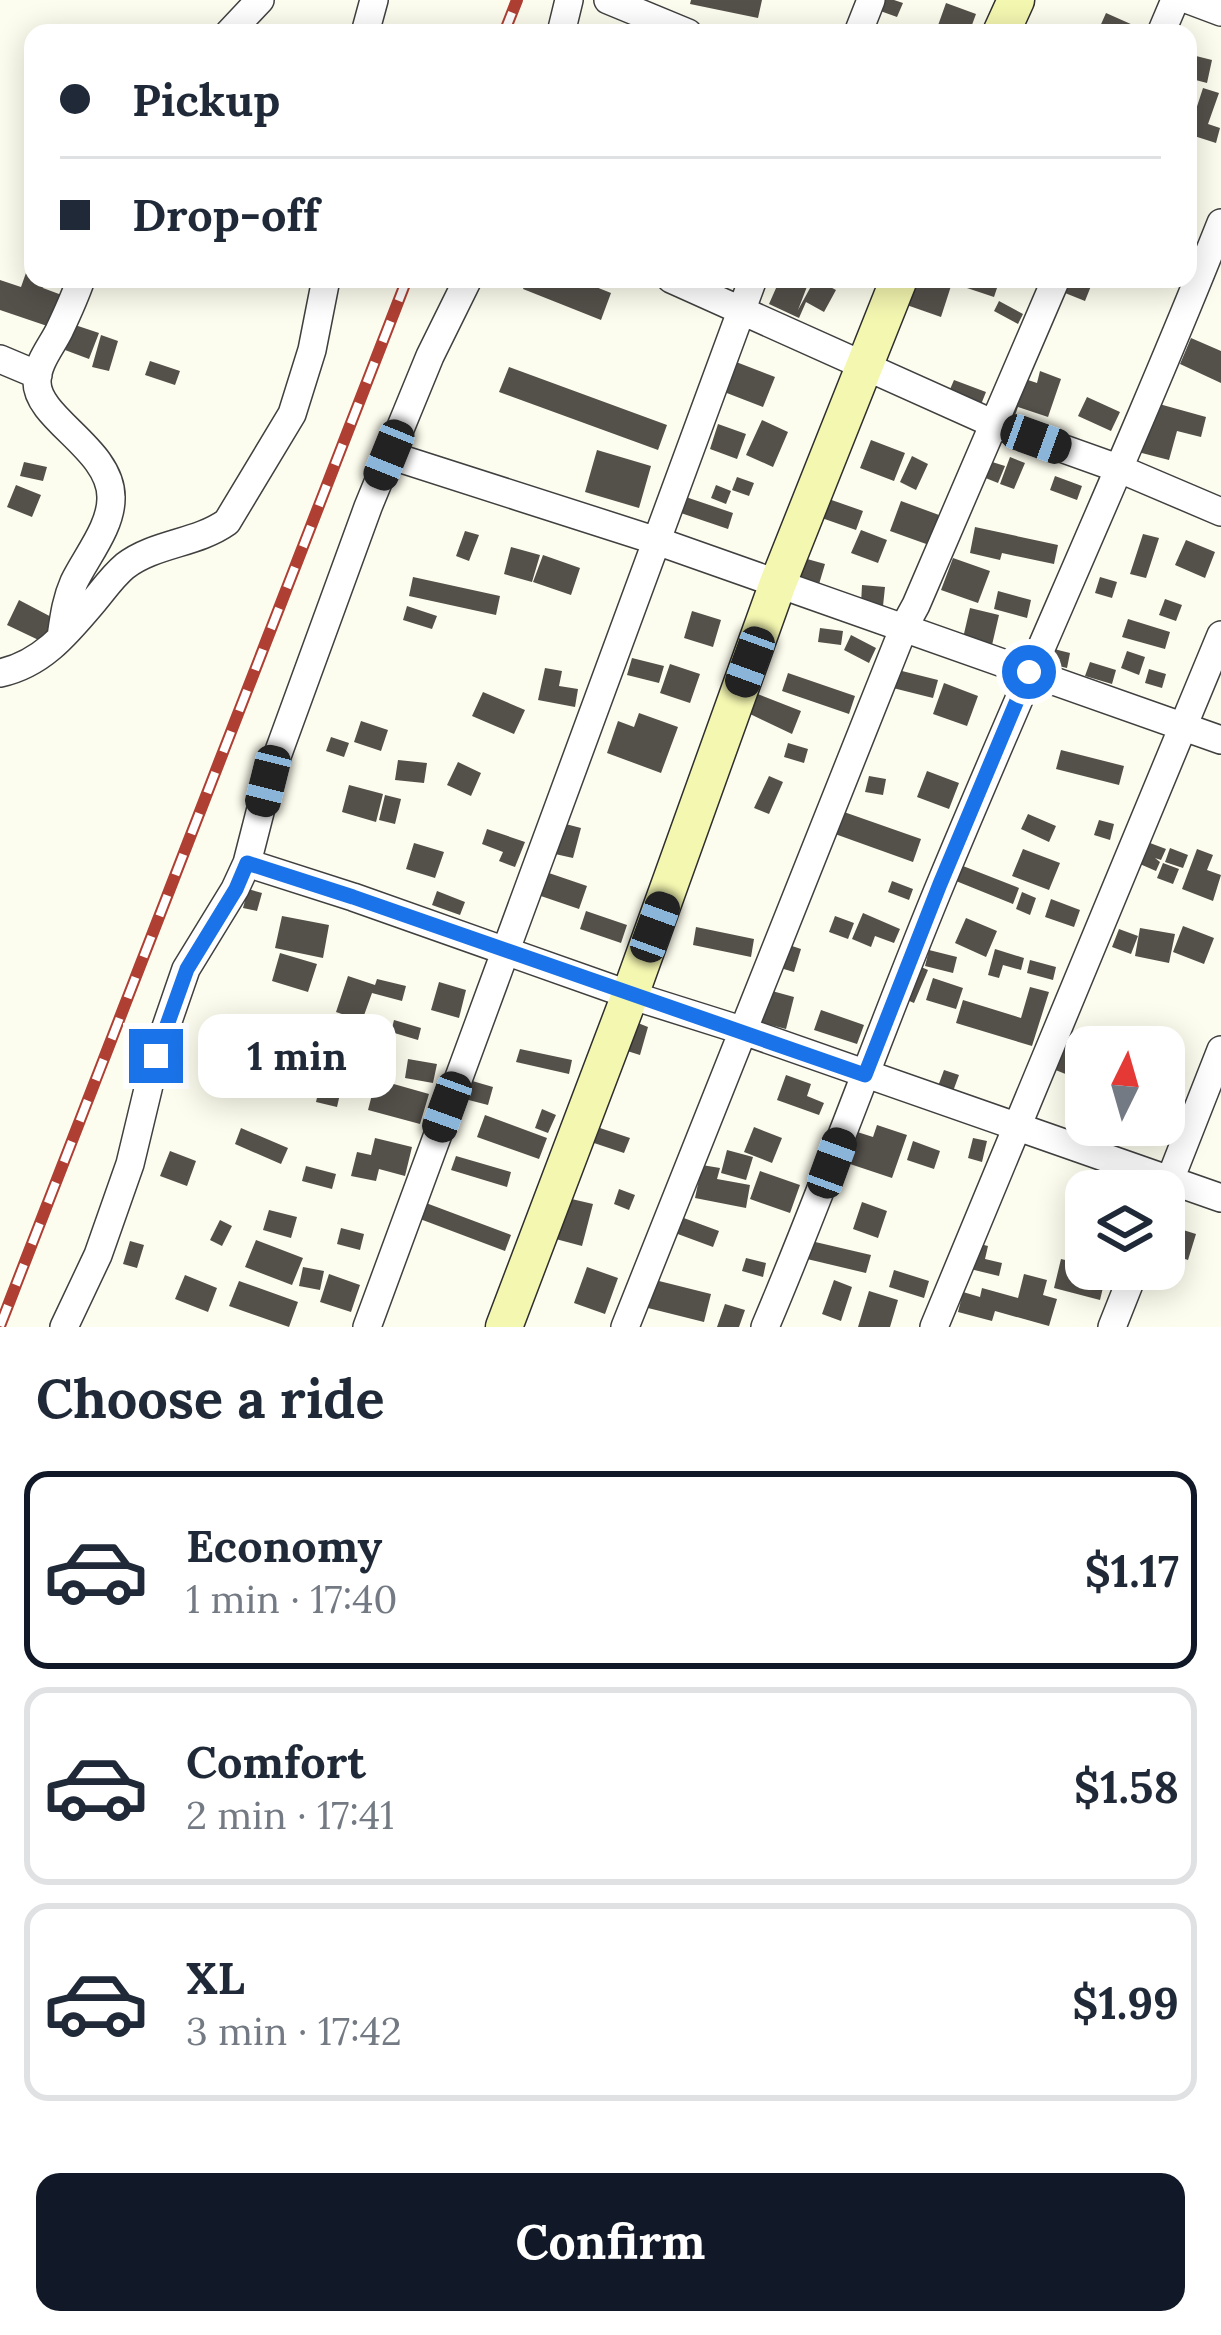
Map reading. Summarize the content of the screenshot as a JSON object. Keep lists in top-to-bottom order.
{
  "north": "top",
  "page": {
    "banner": ["Pickup", "Drop-off"],
    "bubble": "1 min",
    "heading": "Choose a ride",
    "list": [
      {
        "name": "Economy",
        "note": "1 min · 17:40",
        "value": "$1.17"
      },
      {
        "name": "Comfort",
        "note": "2 min · 17:41",
        "value": "$1.58"
      },
      {
        "name": "XL",
        "note": "3 min · 17:42",
        "value": "$1.99"
      }
    ],
    "buttons": "Confirm"
  }
}
